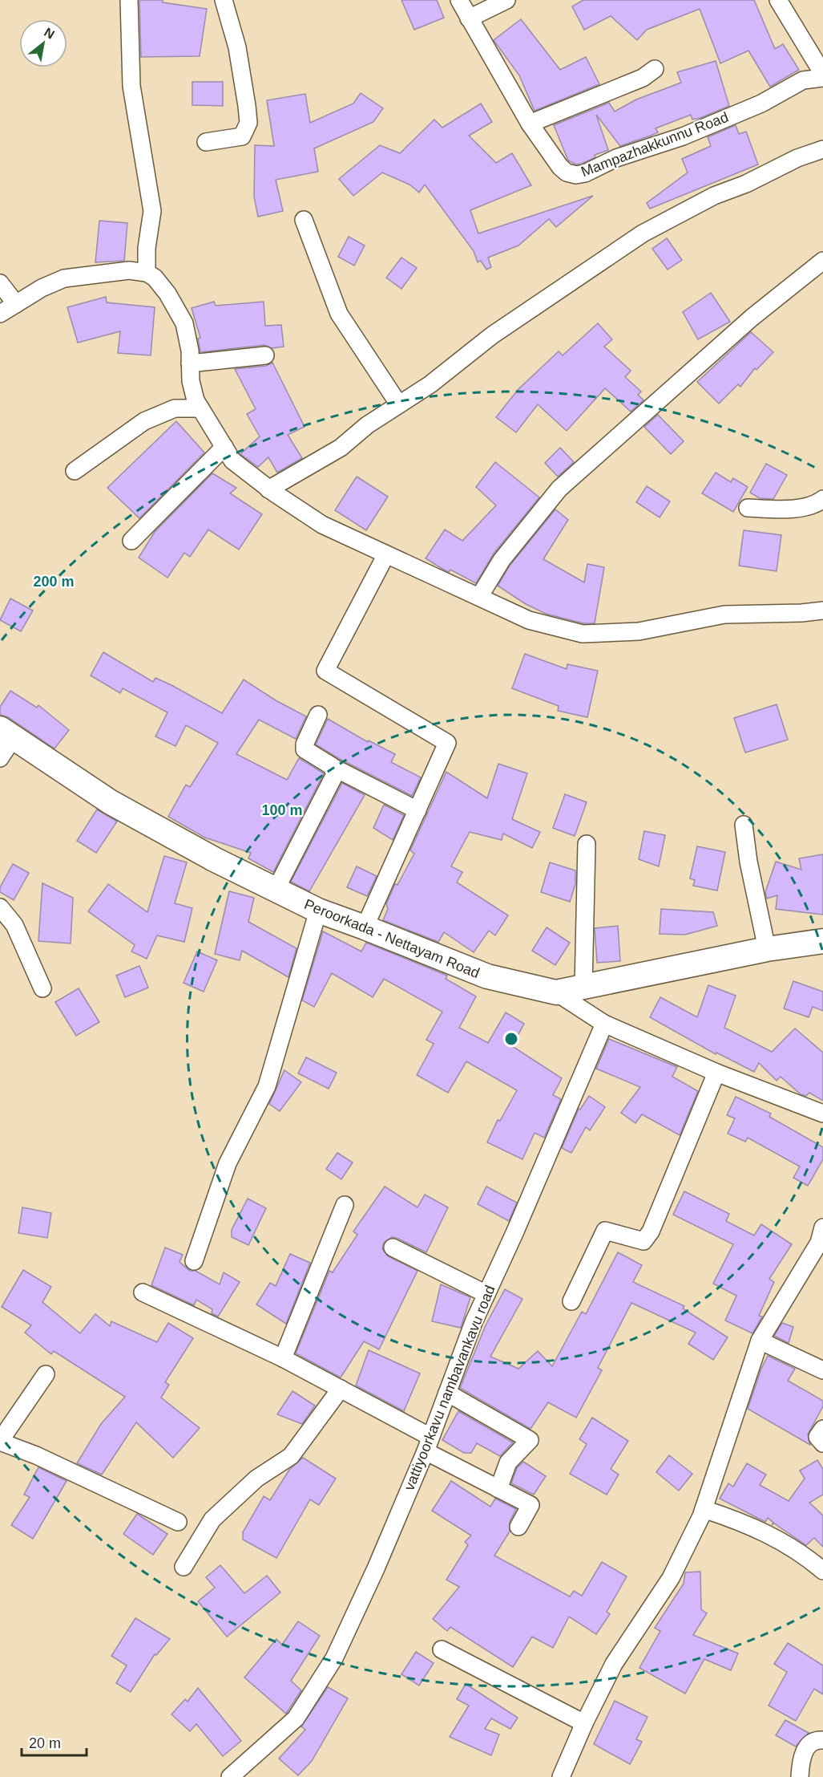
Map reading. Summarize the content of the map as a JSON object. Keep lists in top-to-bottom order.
{
  "streets": {
    "street": ["Mampazhakkunnu Road", "Peroorkada - Nettayam Road", "vattiyoorkavu nambavankavu road"]
  },
  "scale_bar": "20 m",
  "north": "top right",
  "rings": ["200 m", "100 m"]
}
